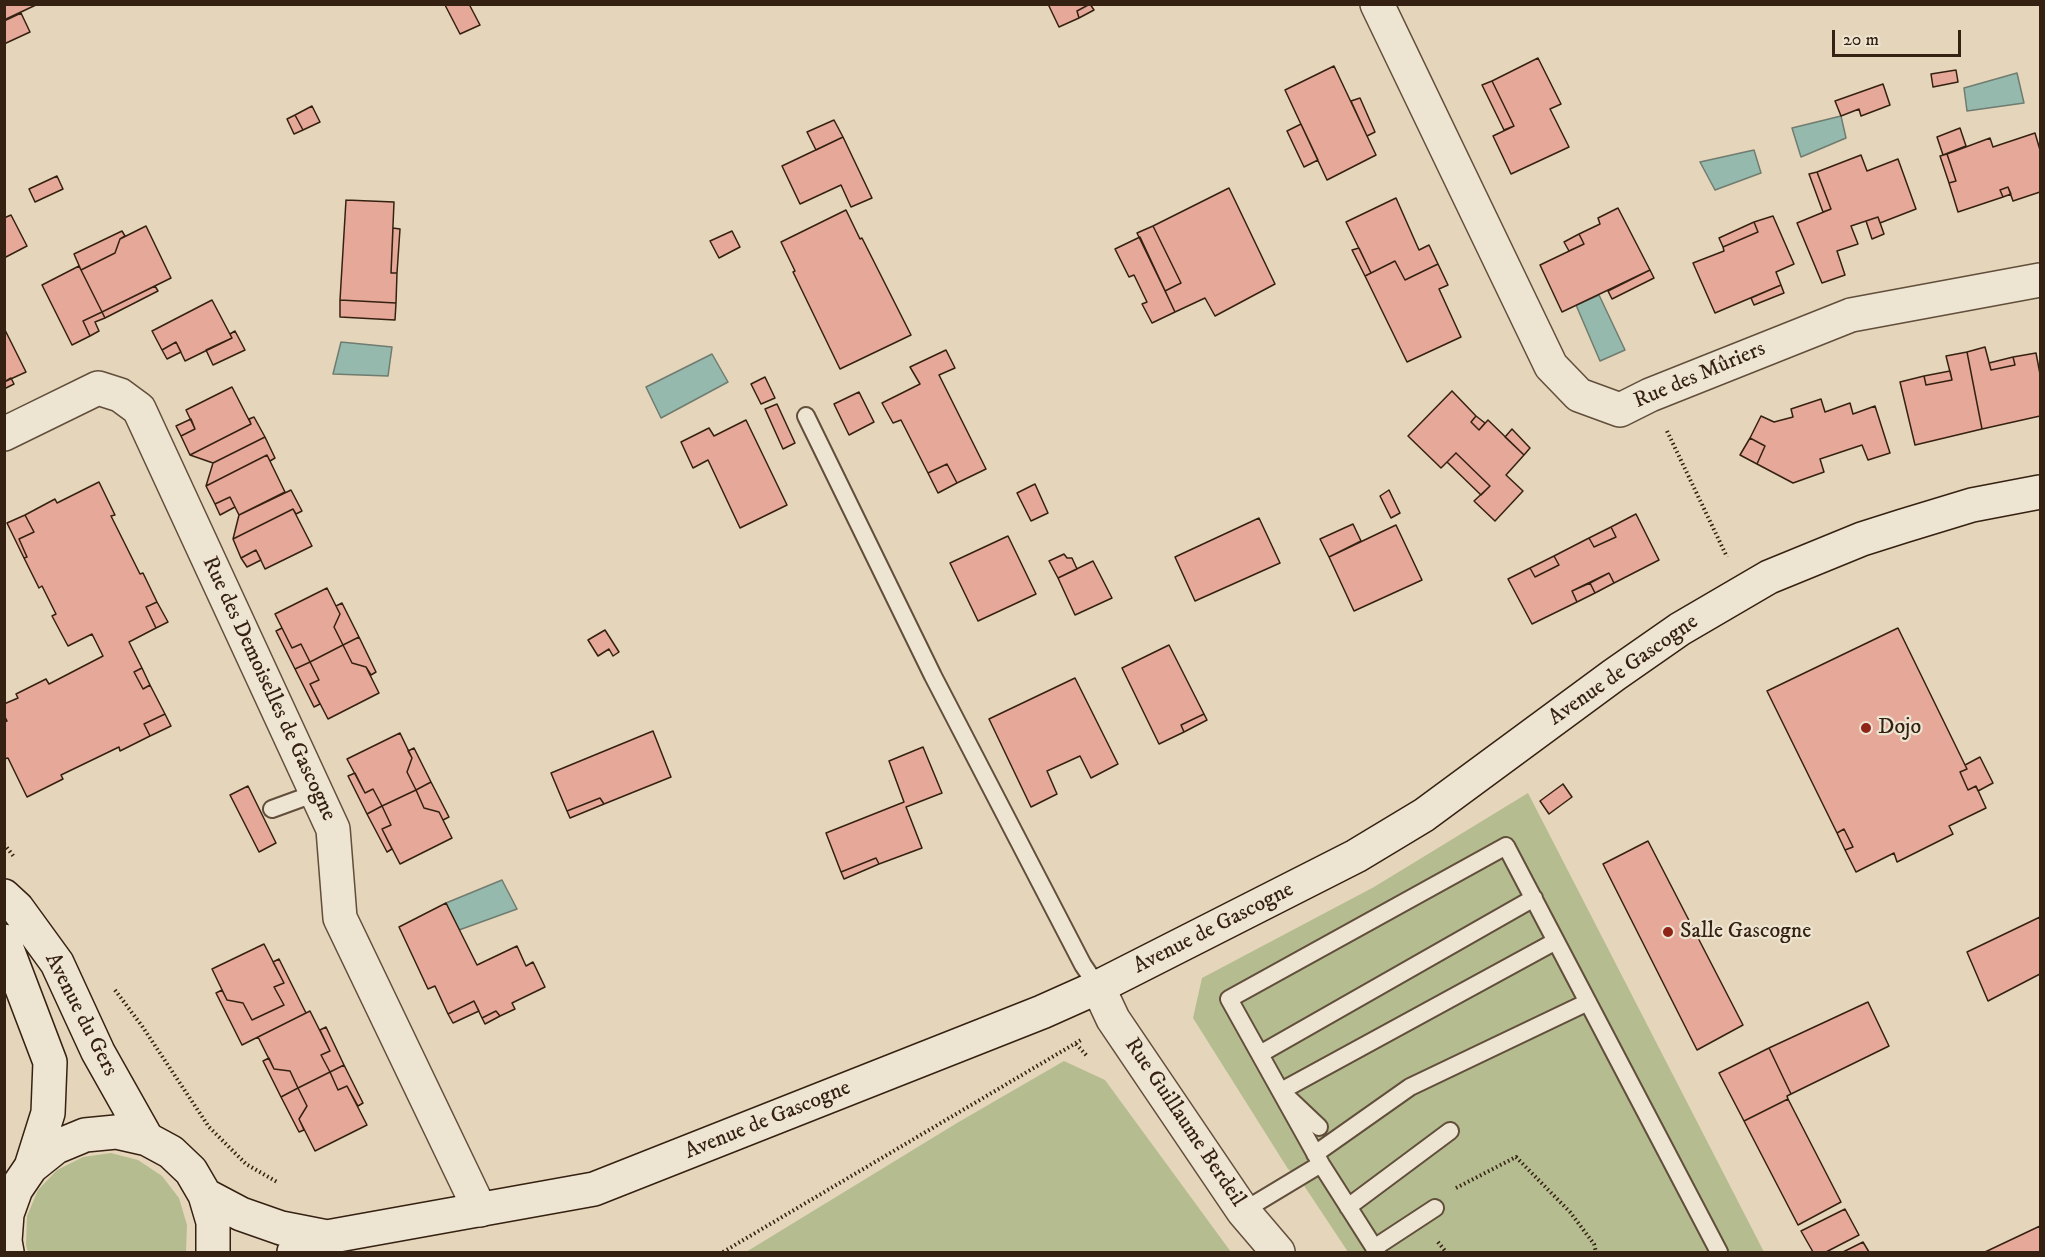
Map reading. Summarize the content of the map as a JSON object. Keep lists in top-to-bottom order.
{
  "streets": {
    "main road": [
      "Rue des Mûriers",
      "Avenue de Gascogne",
      "Rue des Demoiselles de Gascogne",
      "Avenue du Gers",
      "Rue Guillaume Berdeil"
    ]
  },
  "crossings": [
    ["Avenue de Gascogne", "Rue des Demoiselles de Gascogne"],
    ["Avenue de Gascogne", "Rue Guillaume Berdeil"]
  ],
  "places": ["Dojo", "Salle Gascogne"],
  "scale_bar": "20 m"
}
